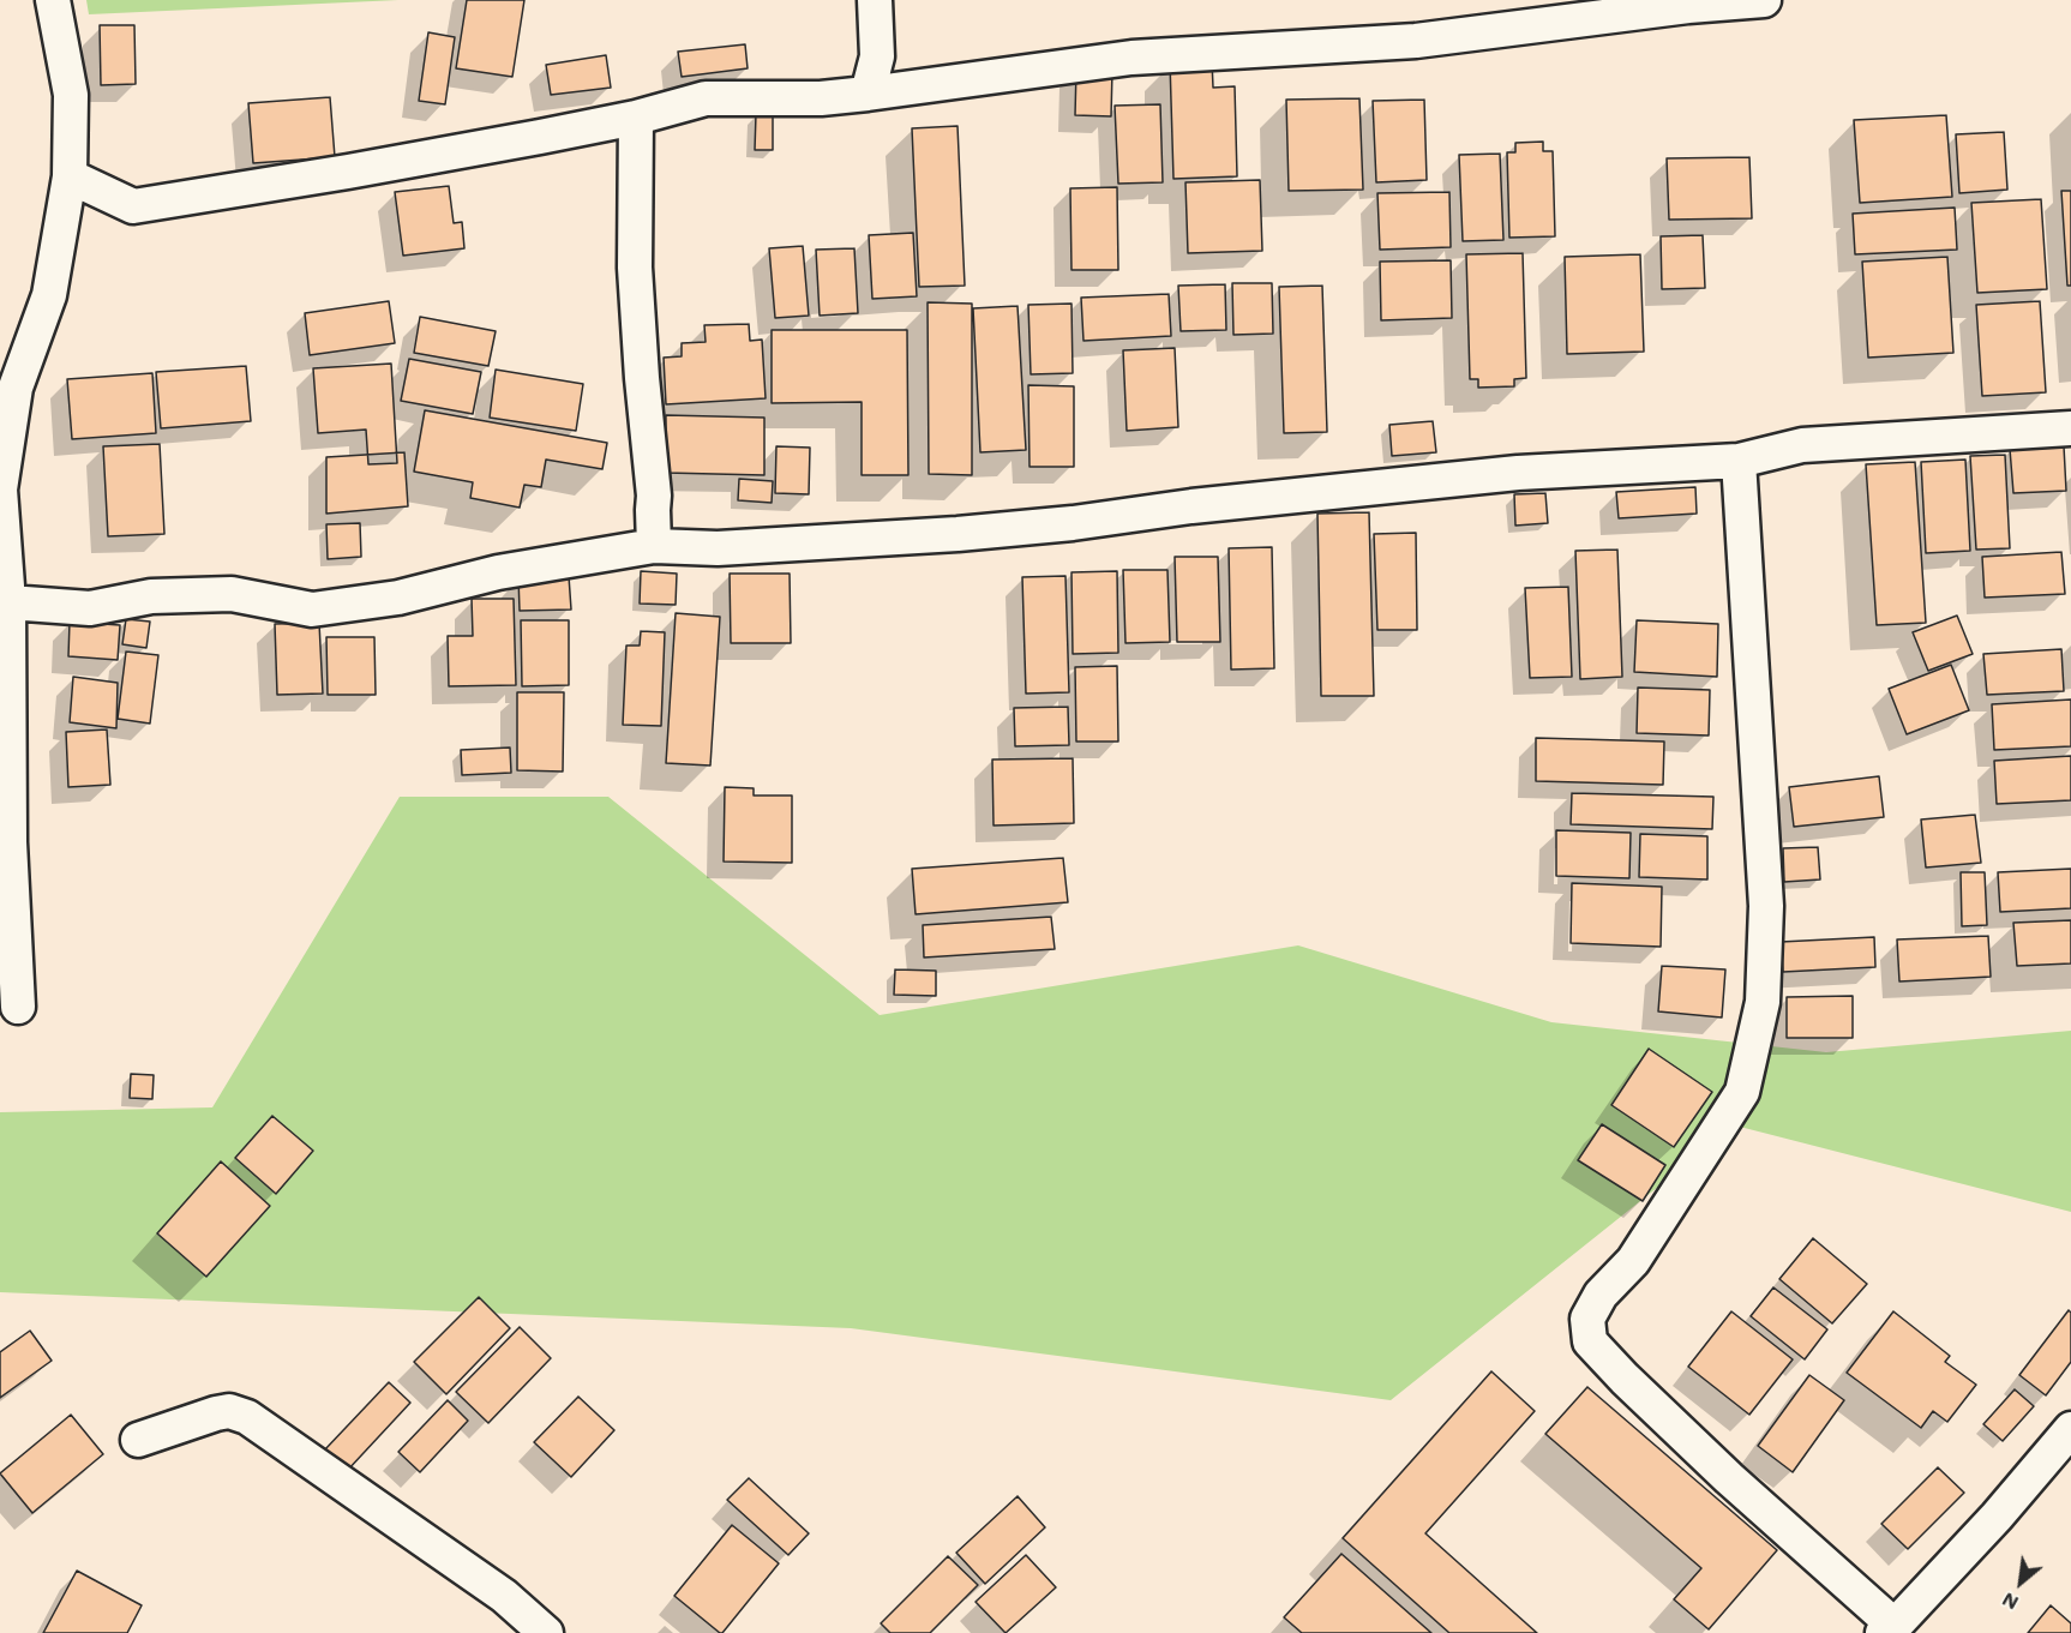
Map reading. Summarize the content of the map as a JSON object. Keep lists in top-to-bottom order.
{
  "north": "bottom left"
}
